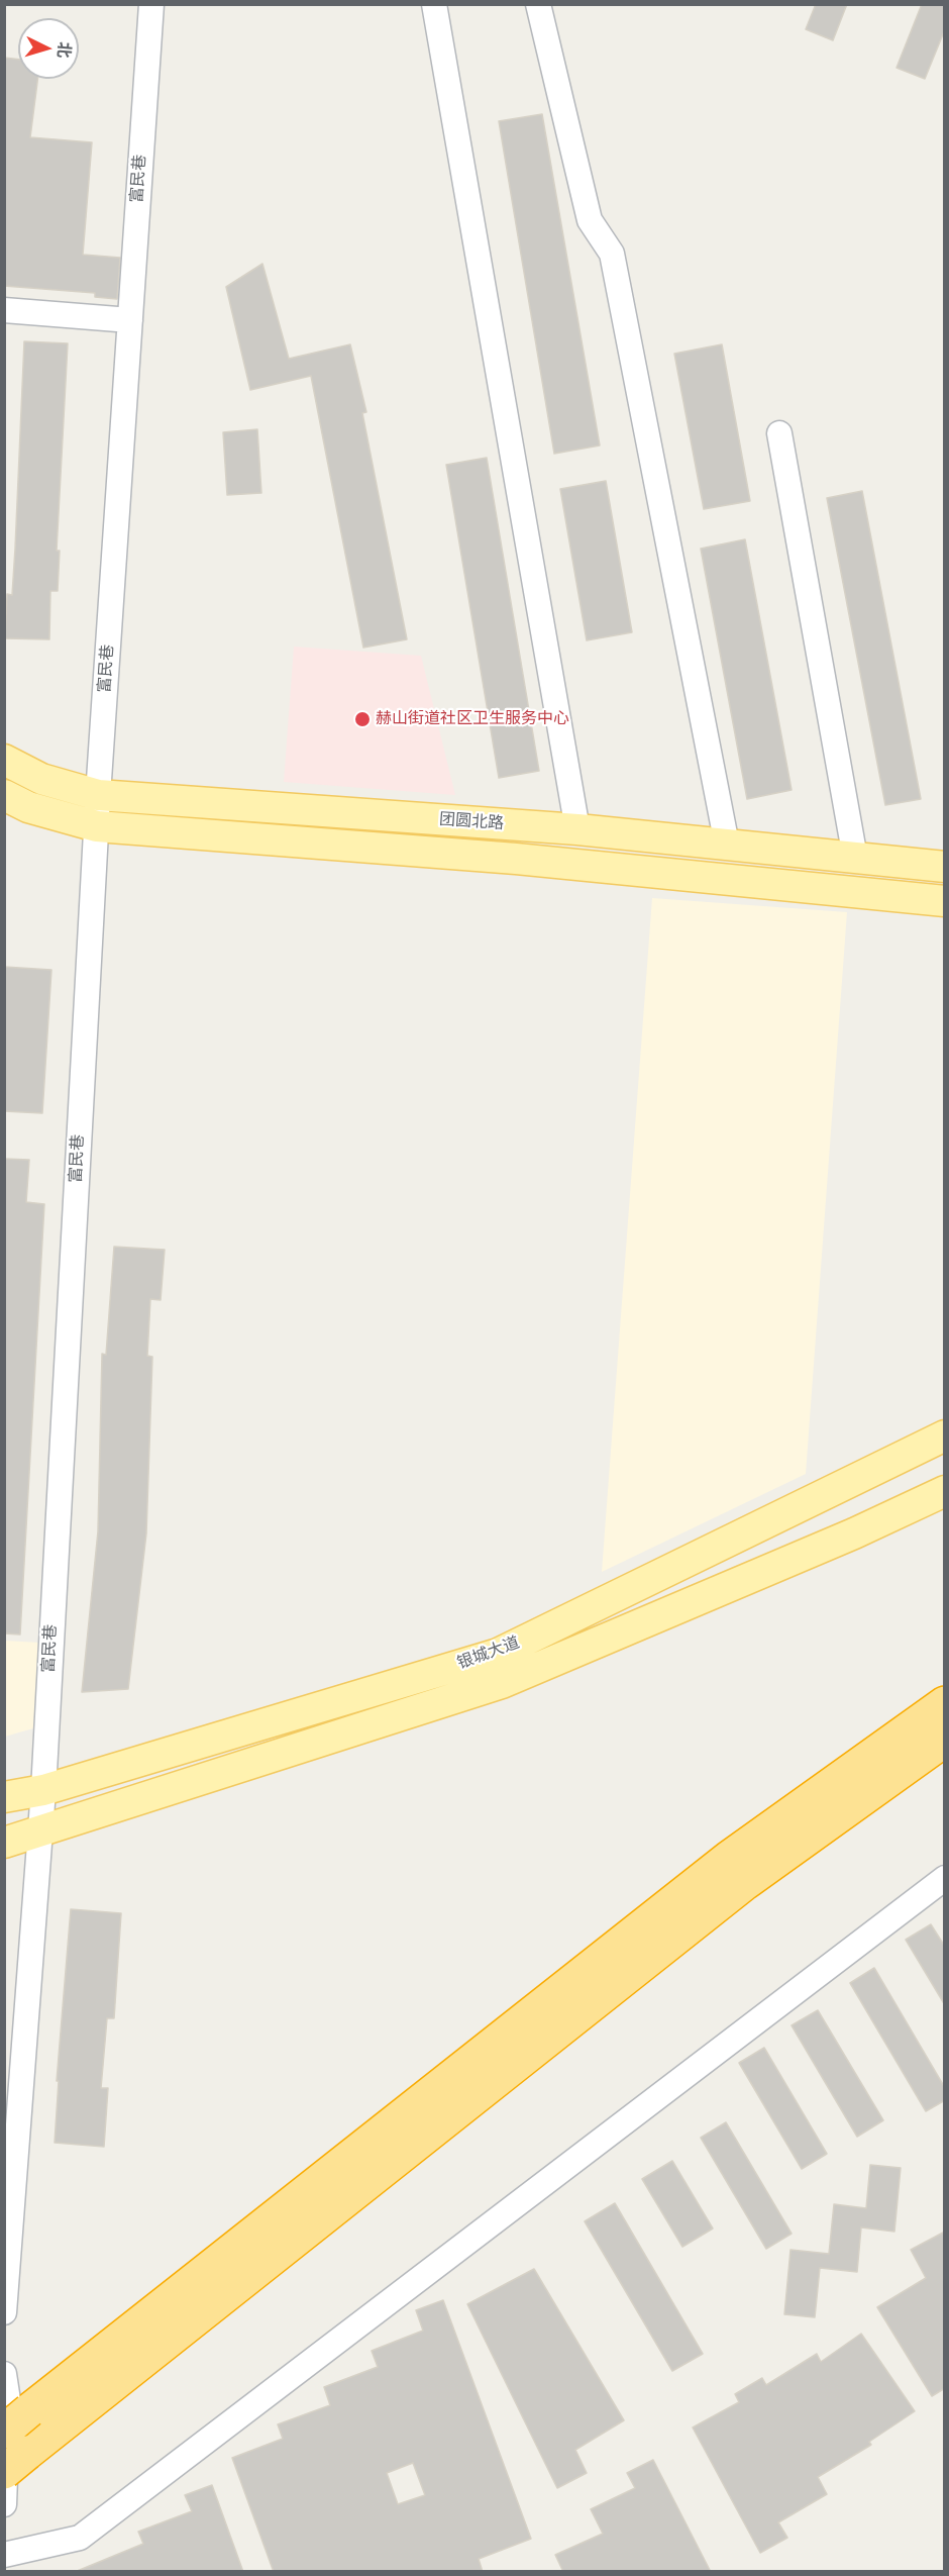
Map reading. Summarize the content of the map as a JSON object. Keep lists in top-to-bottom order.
{
  "streets": {
    "main road": ["团圆北路", "银城大道"],
    "street": ["富民巷"]
  },
  "crossings": [
    ["富民巷", "团圆北路"],
    ["富民巷", "银城大道"]
  ],
  "places": ["赫山街道社区卫生服务中心"],
  "north": "right"
}
